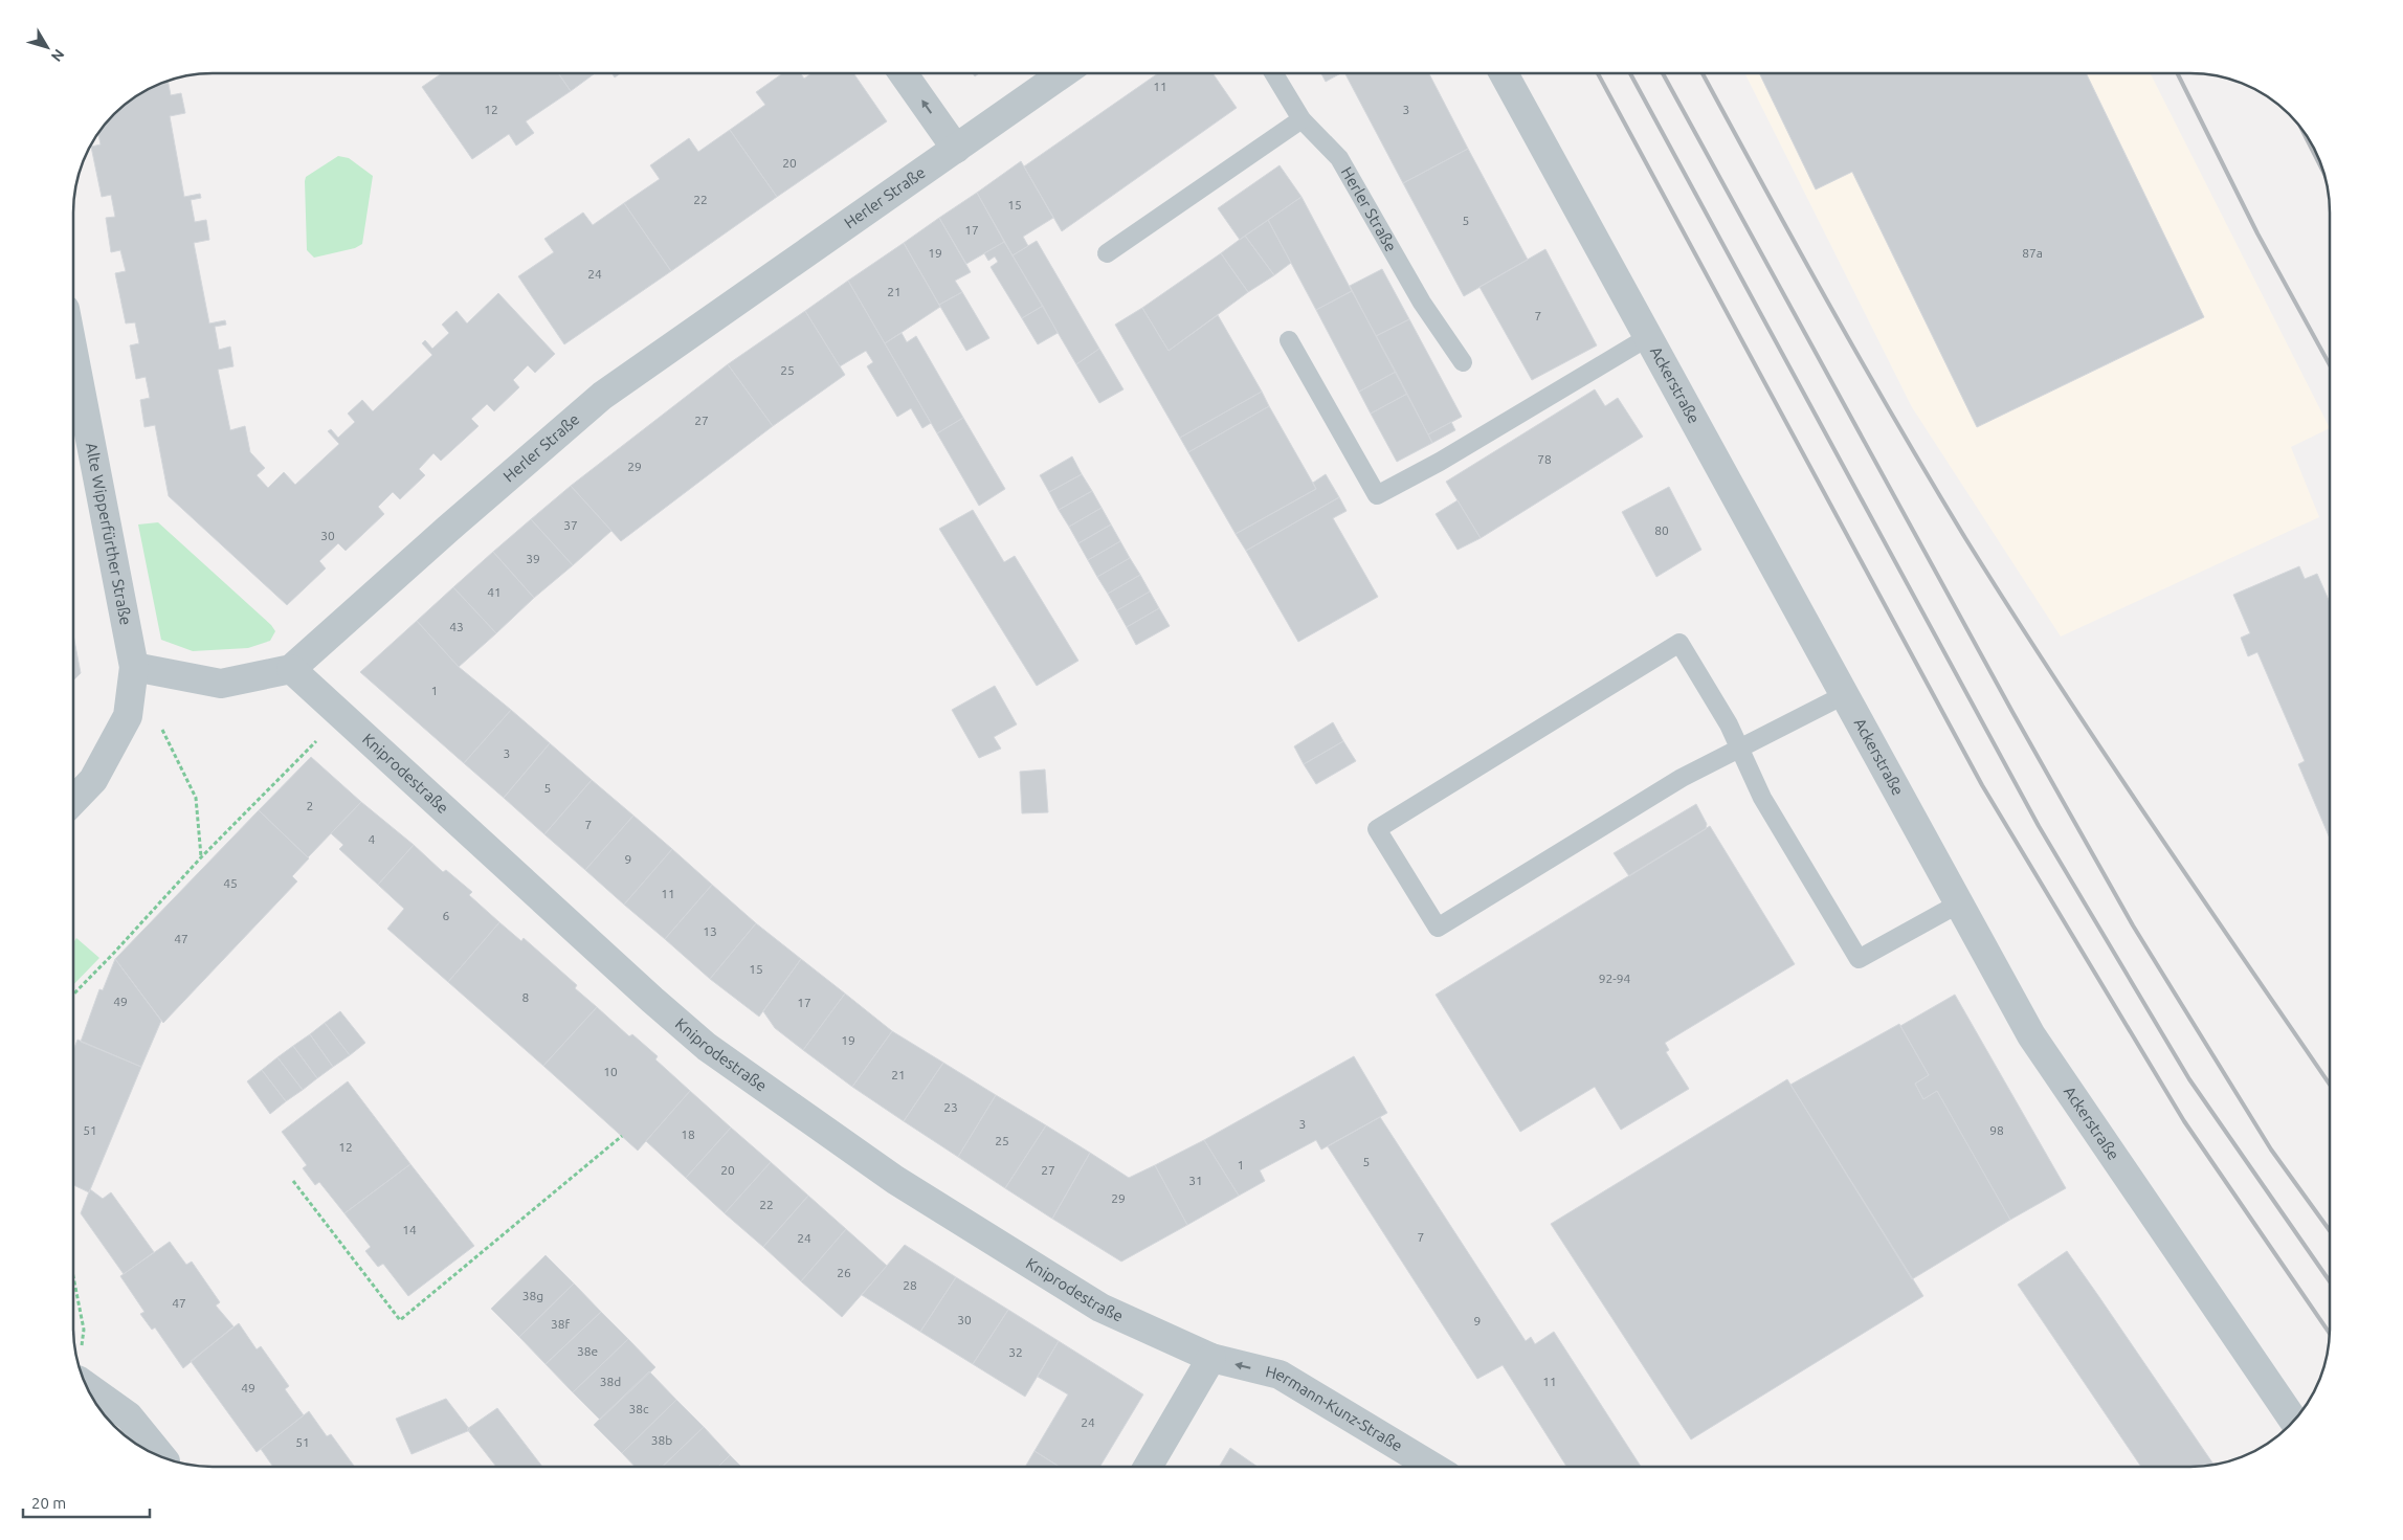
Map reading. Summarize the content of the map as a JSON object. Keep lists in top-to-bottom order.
{
  "streets": {
    "street": [
      "Herler Straße",
      "Ackerstraße",
      "Alte Wipperfürther Straße",
      "Kniprodestraße",
      "Hermann-Kunz-Straße"
    ]
  },
  "crossings": [
    ["Herler Straße", "Alte Wipperfürther Straße"],
    ["Herler Straße", "Kniprodestraße"],
    ["Kniprodestraße", "Hermann-Kunz-Straße"]
  ],
  "one_way": ["Hermann-Kunz-Straße"],
  "house_numbers": [
    "11",
    "12",
    "3",
    "20",
    "22",
    "15",
    "5",
    "17",
    "19",
    "87a",
    "24",
    "21",
    "7",
    "25",
    "27",
    "78",
    "29",
    "37",
    "80",
    "30",
    "39",
    "41",
    "43",
    "1",
    "3",
    "5",
    "2",
    "7",
    "4",
    "9",
    "45",
    "11",
    "6",
    "13",
    "47",
    "15",
    "92-94",
    "8",
    "49",
    "17",
    "19",
    "10",
    "21",
    "23",
    "3",
    "51",
    "98",
    "18",
    "25",
    "12",
    "5",
    "1",
    "20",
    "27",
    "31",
    "29",
    "22",
    "14",
    "7",
    "24",
    "26",
    "28",
    "38g",
    "47",
    "30",
    "9",
    "38f",
    "38e",
    "32",
    "38d",
    "11",
    "49",
    "38c",
    "24",
    "38b",
    "51"
  ],
  "scale_bar": "20 m",
  "north": "bottom right"
}
